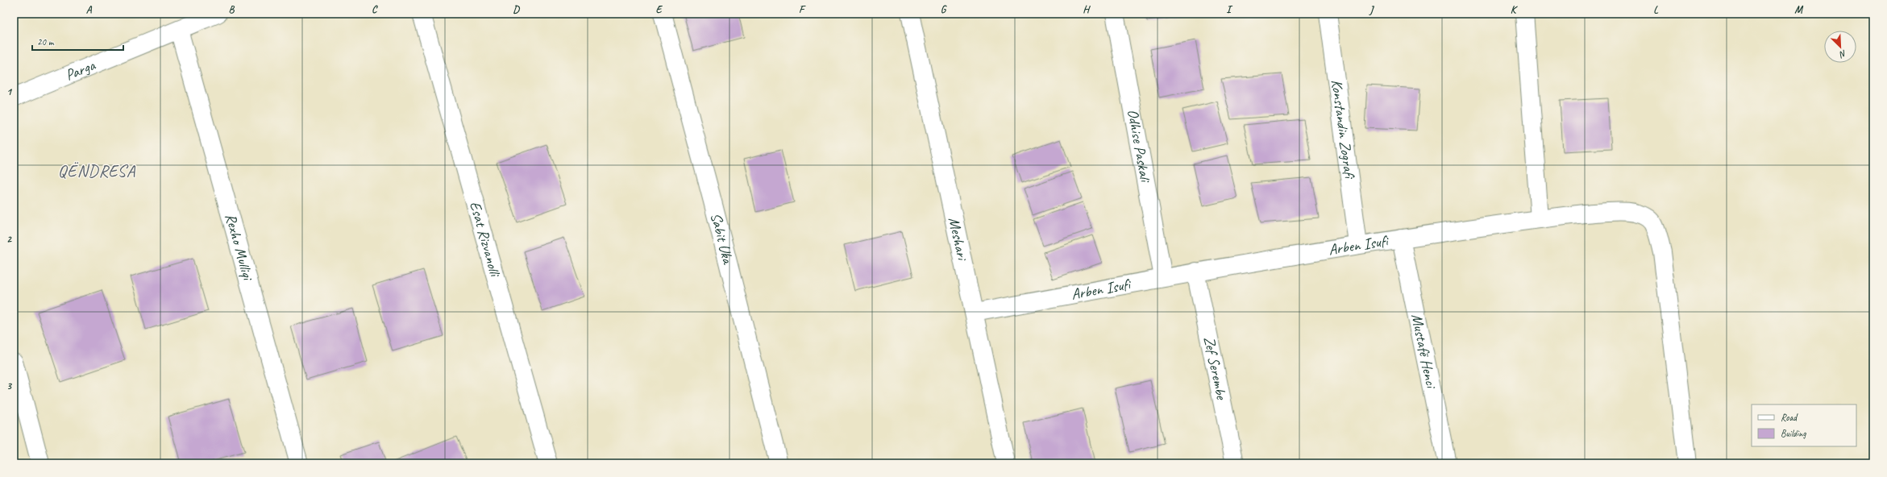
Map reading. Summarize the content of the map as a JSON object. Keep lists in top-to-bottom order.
{
  "streets": {
    "street": [
      "Parga",
      "Konstandin Zografi",
      "Odhise Paskali",
      "Esat Rizvanolli",
      "Sabit Uka",
      "Meshari",
      "Arben Isufi",
      "Rexho Mulliqi",
      "Mustafë Henci",
      "Zef Serembe"
    ]
  },
  "crossings": [
    ["Parga", "Rexho Mulliqi"],
    ["Konstandin Zografi", "Arben Isufi"],
    ["Odhise Paskali", "Arben Isufi"],
    ["Meshari", "Arben Isufi"],
    ["Arben Isufi", "Mustafë Henci"],
    ["Arben Isufi", "Zef Serembe"]
  ],
  "districts": ["QËNDRESA"],
  "legend": ["Road", "Building"],
  "scale_bar": "20 m",
  "north": "bottom right",
  "grid": {
    "columns": [
      "A",
      "B",
      "C",
      "D",
      "E",
      "F",
      "G",
      "H",
      "I",
      "J",
      "K",
      "L",
      "M"
    ],
    "rows": ["1", "2", "3"]
  }
}
